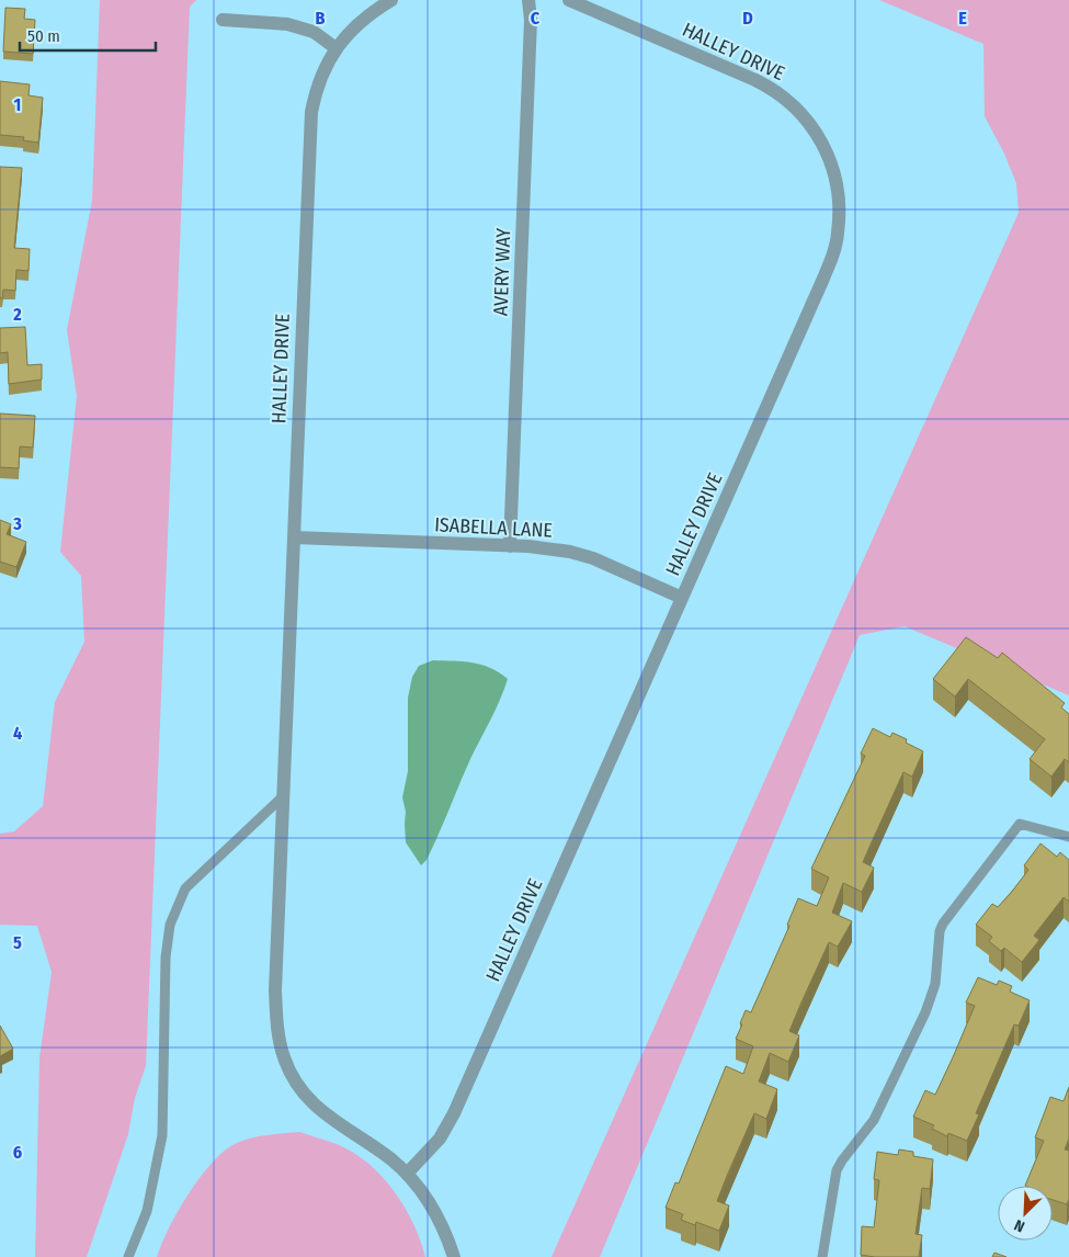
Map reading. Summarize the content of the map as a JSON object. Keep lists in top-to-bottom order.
{
  "streets": {
    "street": ["HALLEY DRIVE", "AVERY WAY", "ISABELLA LANE"]
  },
  "crossings": [
    ["HALLEY DRIVE", "ISABELLA LANE"],
    ["AVERY WAY", "ISABELLA LANE"]
  ],
  "scale_bar": "50 m",
  "north": "bottom left",
  "grid": {
    "columns": [
      "B",
      "C",
      "D",
      "E"
    ],
    "rows": [
      "1",
      "2",
      "3",
      "4",
      "5",
      "6"
    ]
  }
}
